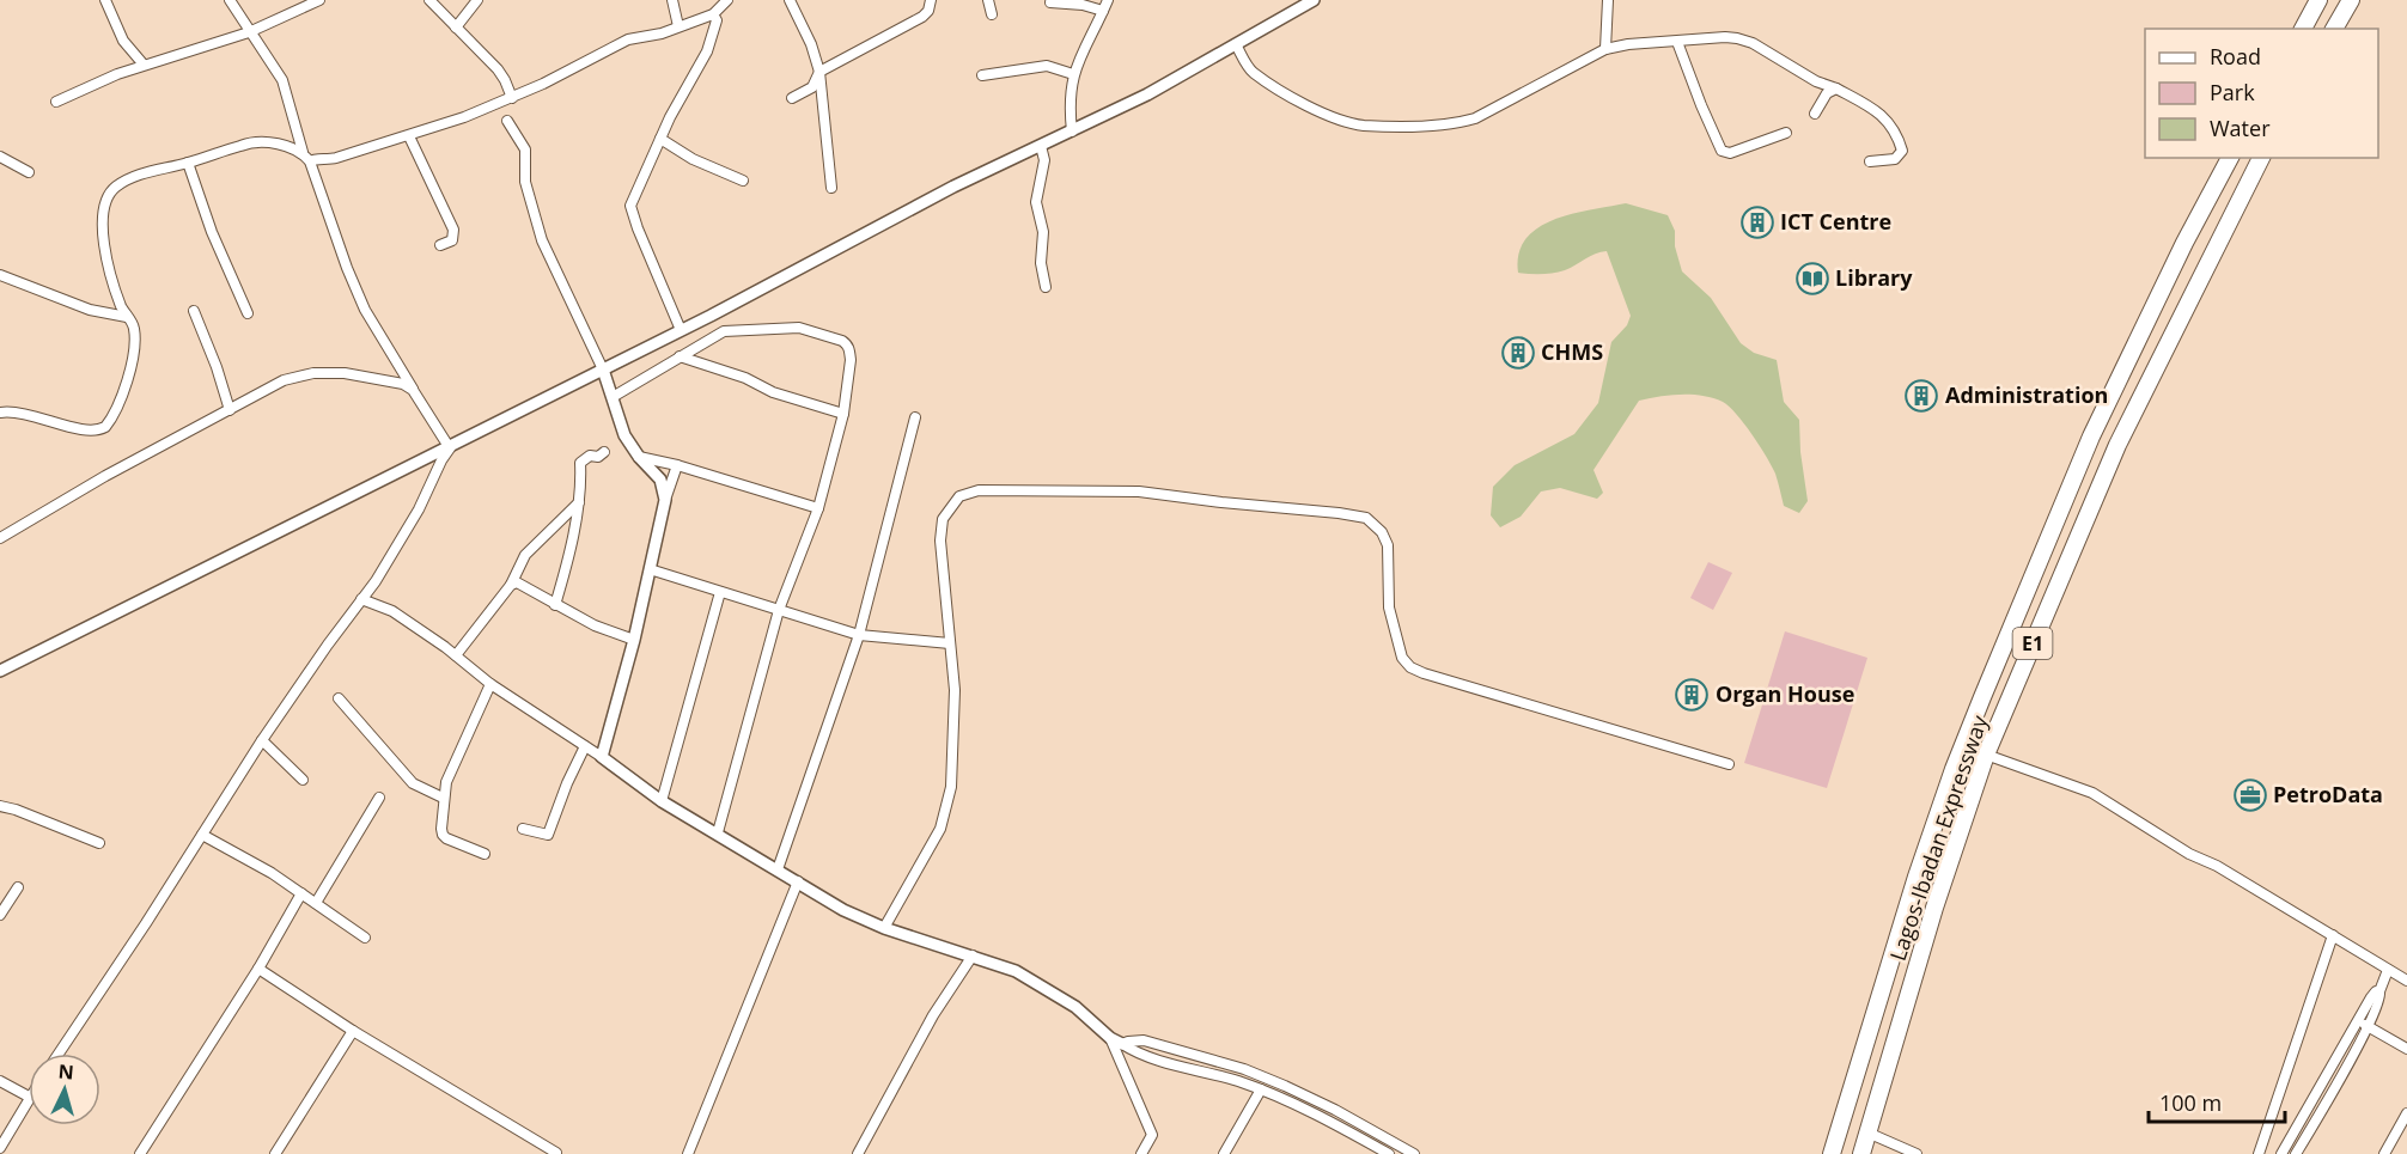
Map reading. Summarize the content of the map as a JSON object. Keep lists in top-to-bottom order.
{
  "streets": {
    "highway": ["E1", "Lagos-Ibadan Expressway"]
  },
  "places": {
    "building": [
      "ICT Centre",
      "CHMS",
      "Administration",
      "Organ House"
    ],
    "library": ["Library"],
    "office": ["PetroData"]
  },
  "legend": ["Road", "Park", "Water"],
  "scale_bar": "100 m",
  "north": "top"
}
